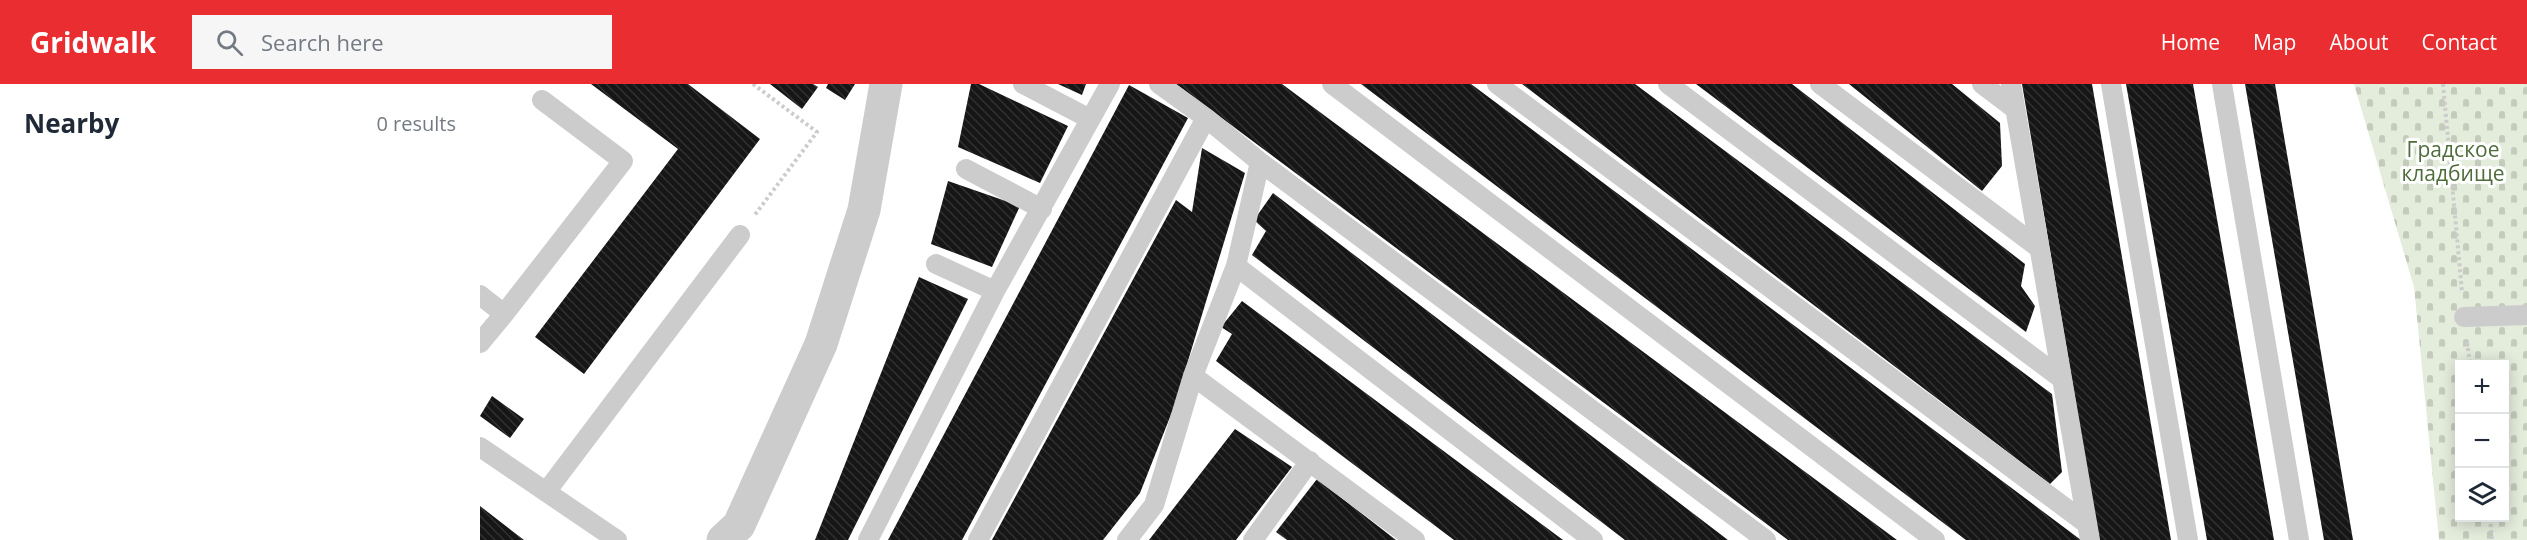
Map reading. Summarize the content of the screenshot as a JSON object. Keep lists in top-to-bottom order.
{
  "parks": ["Градское кладбище"],
  "page": {
    "header": "Gridwalk",
    "search": "Search here",
    "nav": [
      "Home",
      "Map",
      "About",
      "Contact"
    ],
    "heading": ["Nearby", "0 results"],
    "map_buttons": ["+", "−"]
  }
}
